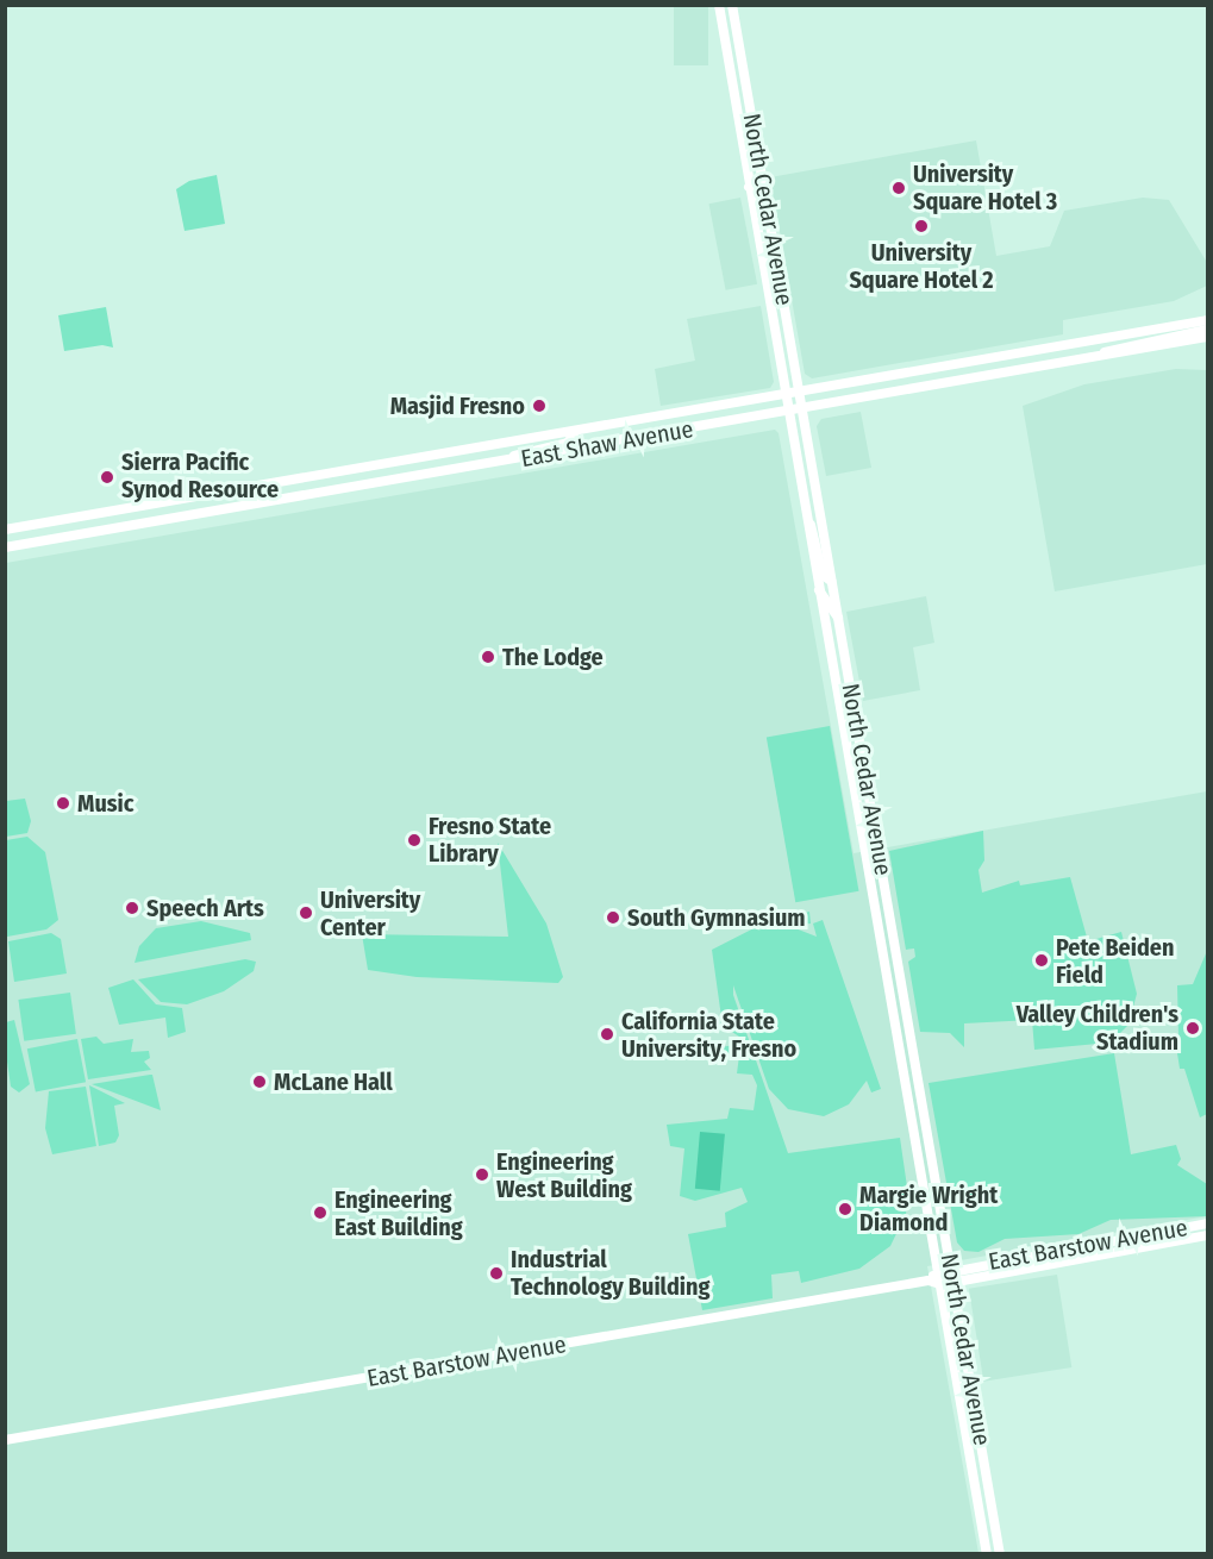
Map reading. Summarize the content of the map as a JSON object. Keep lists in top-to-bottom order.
{
  "streets": {
    "main road": ["North Cedar Avenue", "East Shaw Avenue", "East Barstow Avenue"]
  },
  "crossings": [
    ["North Cedar Avenue", "East Shaw Avenue"],
    ["North Cedar Avenue", "East Barstow Avenue"]
  ],
  "places": [
    "University Square Hotel 3",
    "University Square Hotel 2",
    "Masjid Fresno",
    "Sierra Pacific Synod Resource",
    "The Lodge",
    "Music",
    "Fresno State Library",
    "Speech Arts",
    "University Center",
    "South Gymnasium",
    "Pete Beiden Field",
    "Valley Children's Stadium",
    "California State University, Fresno",
    "McLane Hall",
    "Engineering West Building",
    "Margie Wright Diamond",
    "Engineering East Building",
    "Industrial Technology Building"
  ]
}
